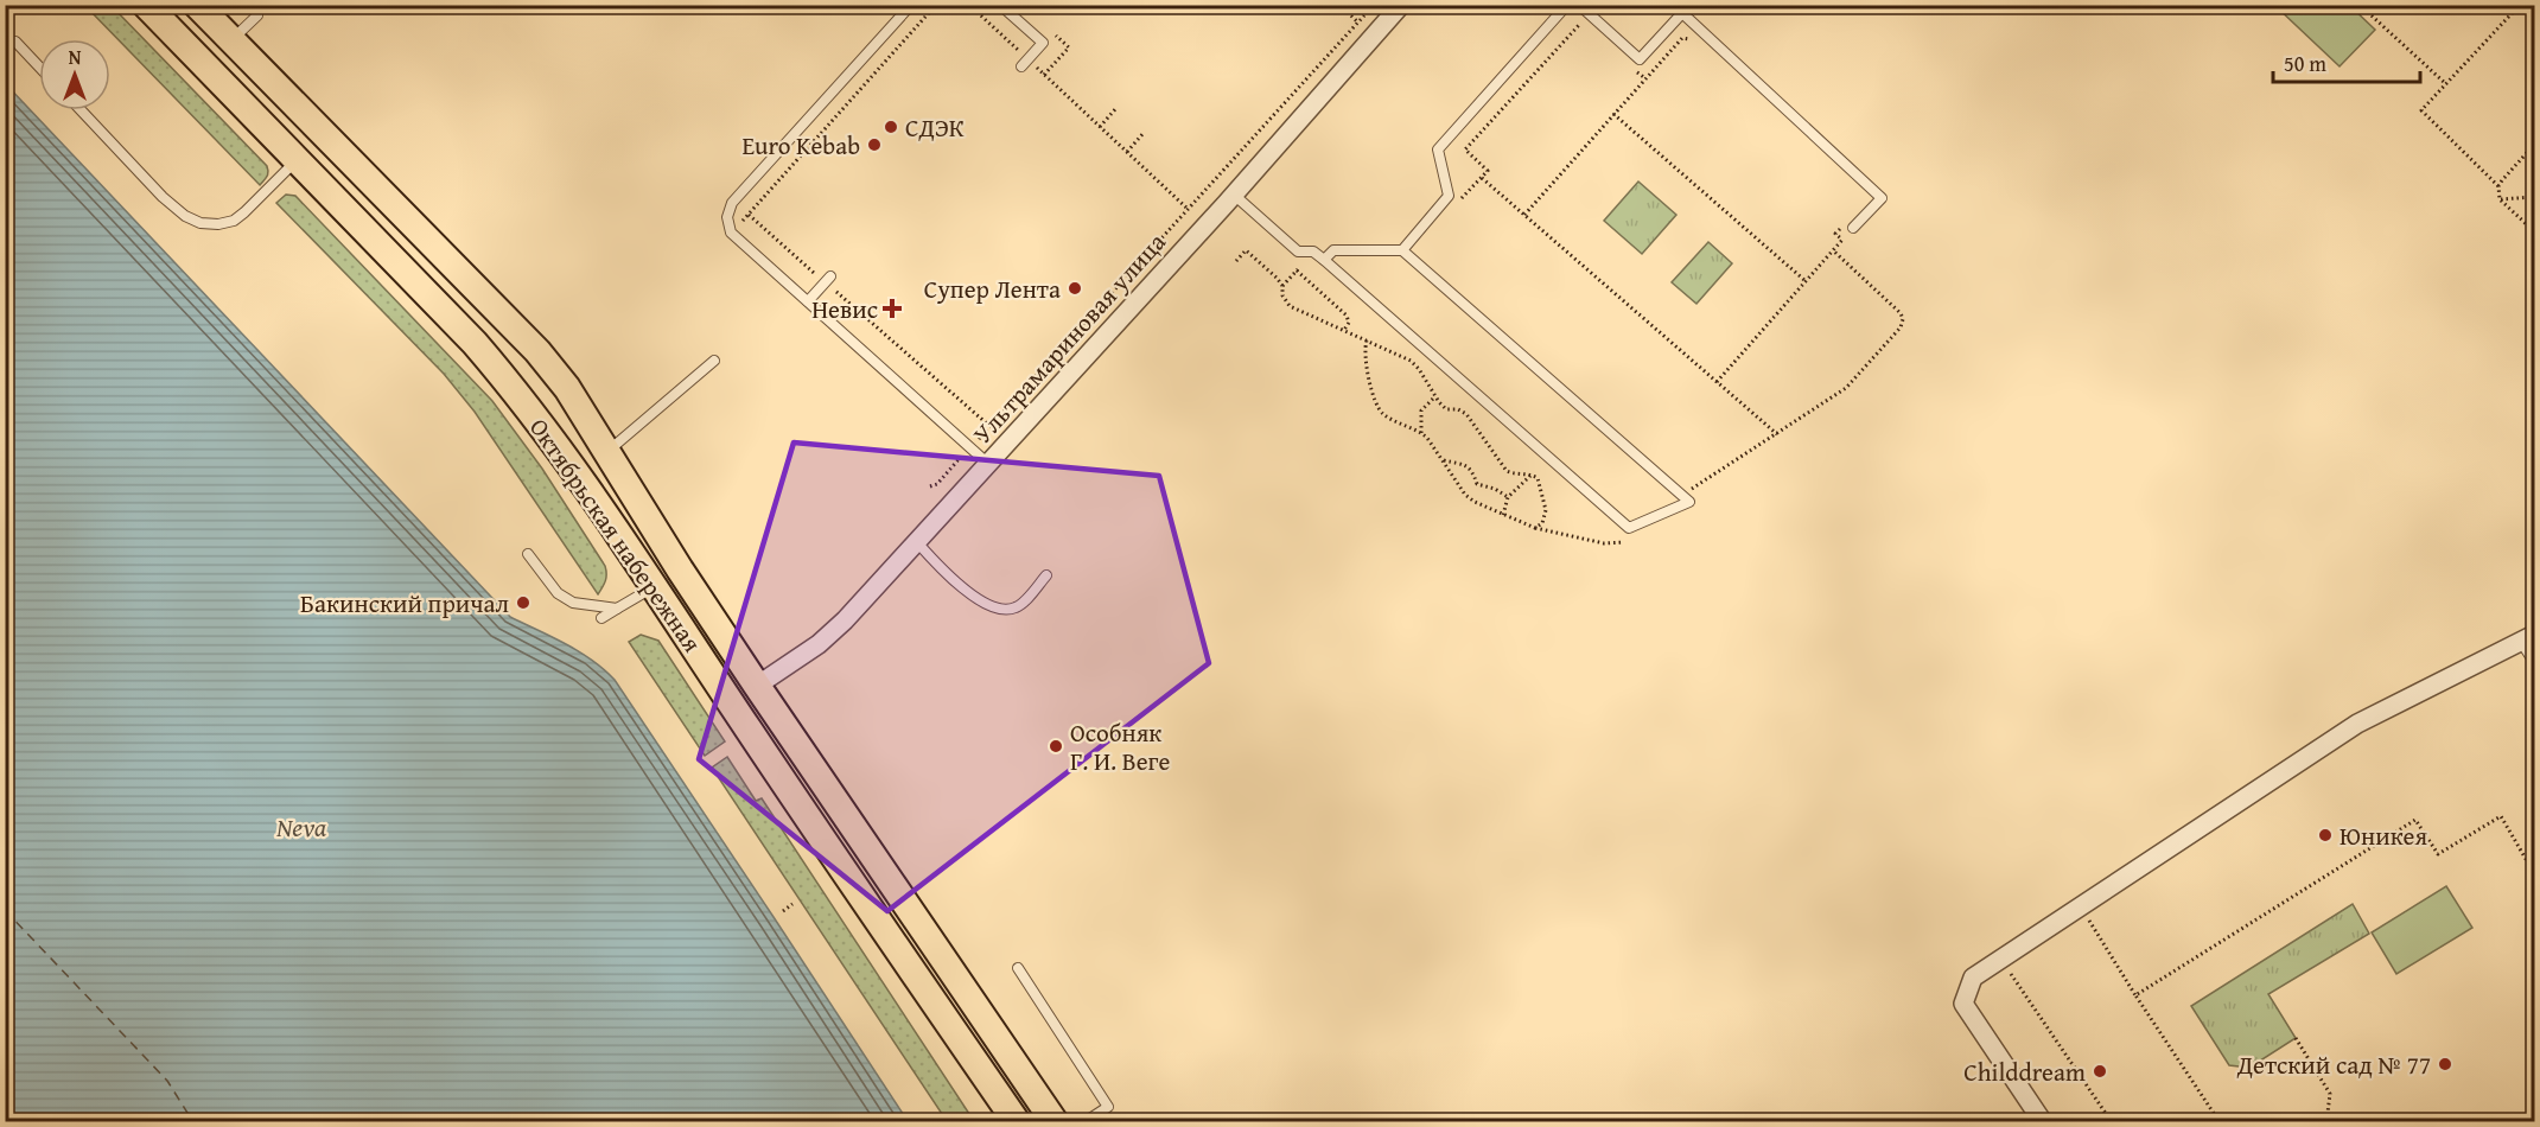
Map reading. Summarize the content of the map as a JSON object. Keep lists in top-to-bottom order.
{
  "streets": {
    "main road": ["Октябрьская набережная"],
    "street": ["Ультрамариновая улица"]
  },
  "crossings": [
    ["Ультрамариновая улица", "Октябрьская набережная"]
  ],
  "water": ["Neva"],
  "places": {
    "other": [
      "СДЭК",
      "Euro Kebab",
      "Супер Лента",
      "Бакинский причал",
      "Особняк Г. И. Веге",
      "Юникея",
      "Детский сад № 77",
      "Childdream"
    ],
    "health": ["Невис"]
  },
  "scale_bar": "50 m",
  "north": "top"
}
